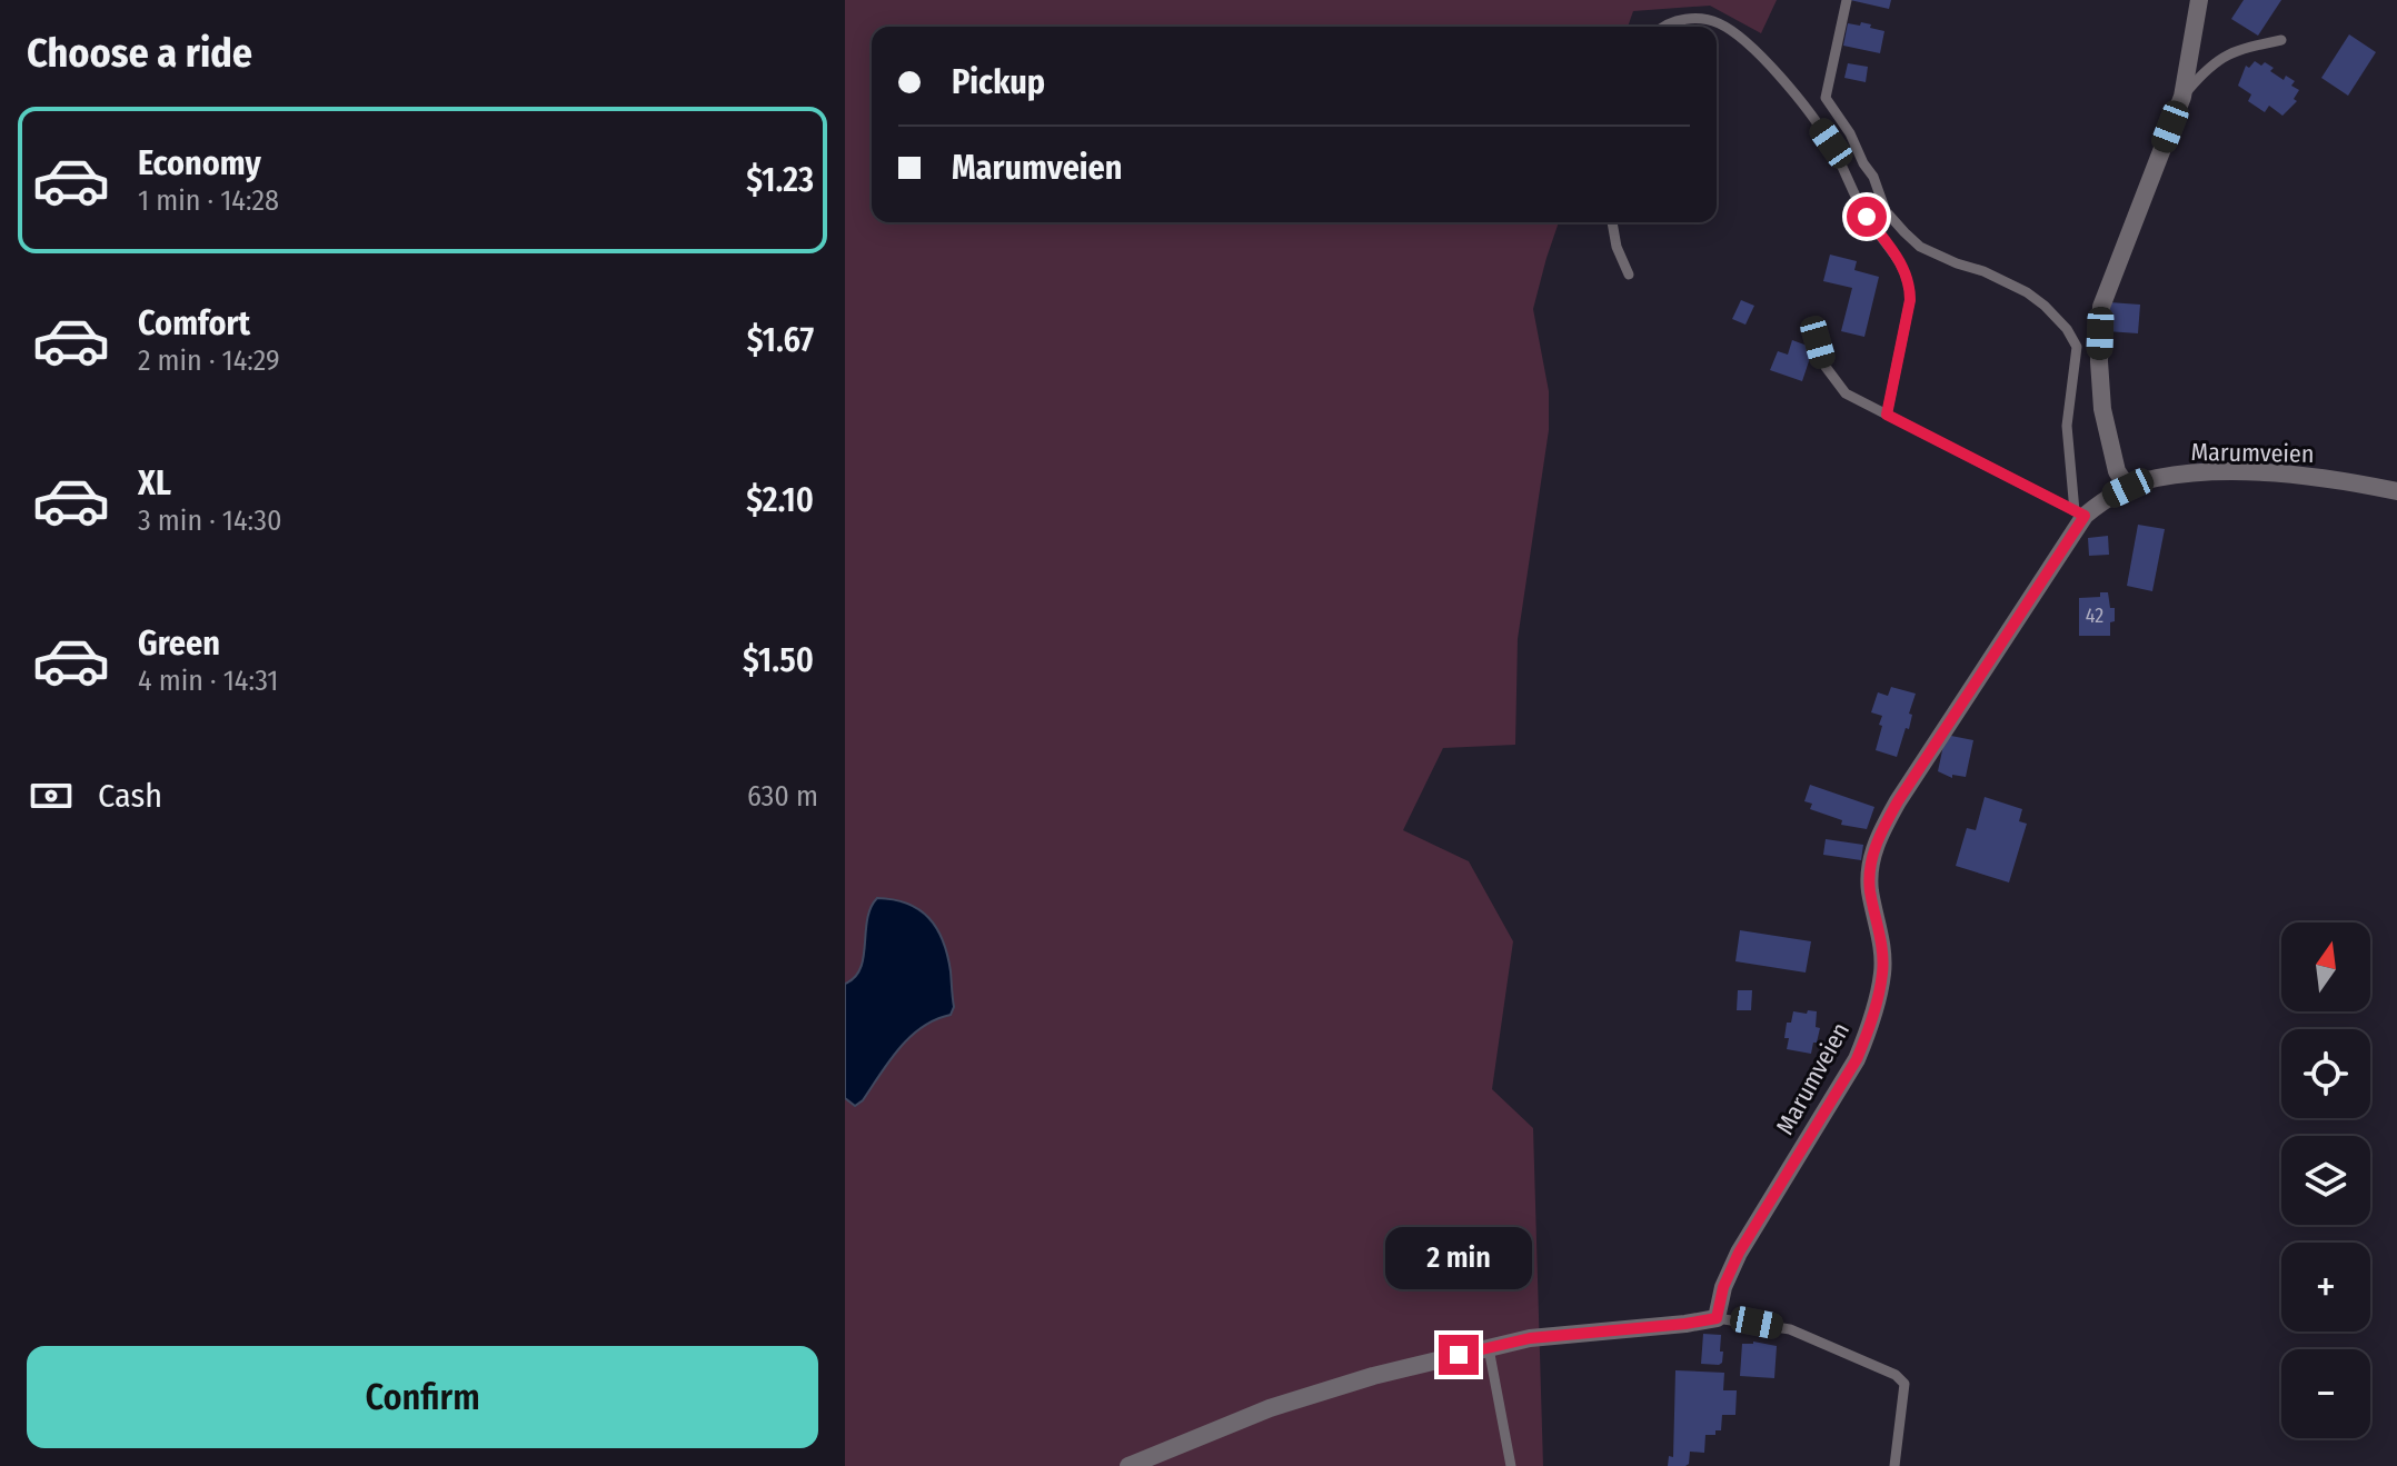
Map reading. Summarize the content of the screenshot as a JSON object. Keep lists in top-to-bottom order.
{
  "streets": {
    "street": ["Marumveien"]
  },
  "house_numbers": ["42"],
  "north": "top",
  "page": {
    "heading": "Choose a ride",
    "banner": ["Pickup", "Marumveien"],
    "list": [
      {
        "name": "Economy",
        "note": "1 min · 14:28",
        "value": "$1.23"
      },
      {
        "name": "Comfort",
        "note": "2 min · 14:29",
        "value": "$1.67"
      },
      {
        "name": "XL",
        "note": "3 min · 14:30",
        "value": "$2.10"
      },
      {
        "name": "Green",
        "note": "4 min · 14:31",
        "value": "$1.50"
      }
    ],
    "pay": ["Cash", "630 m"],
    "map_buttons": ["+", "−"],
    "bubble": "2 min",
    "buttons": "Confirm"
  }
}
